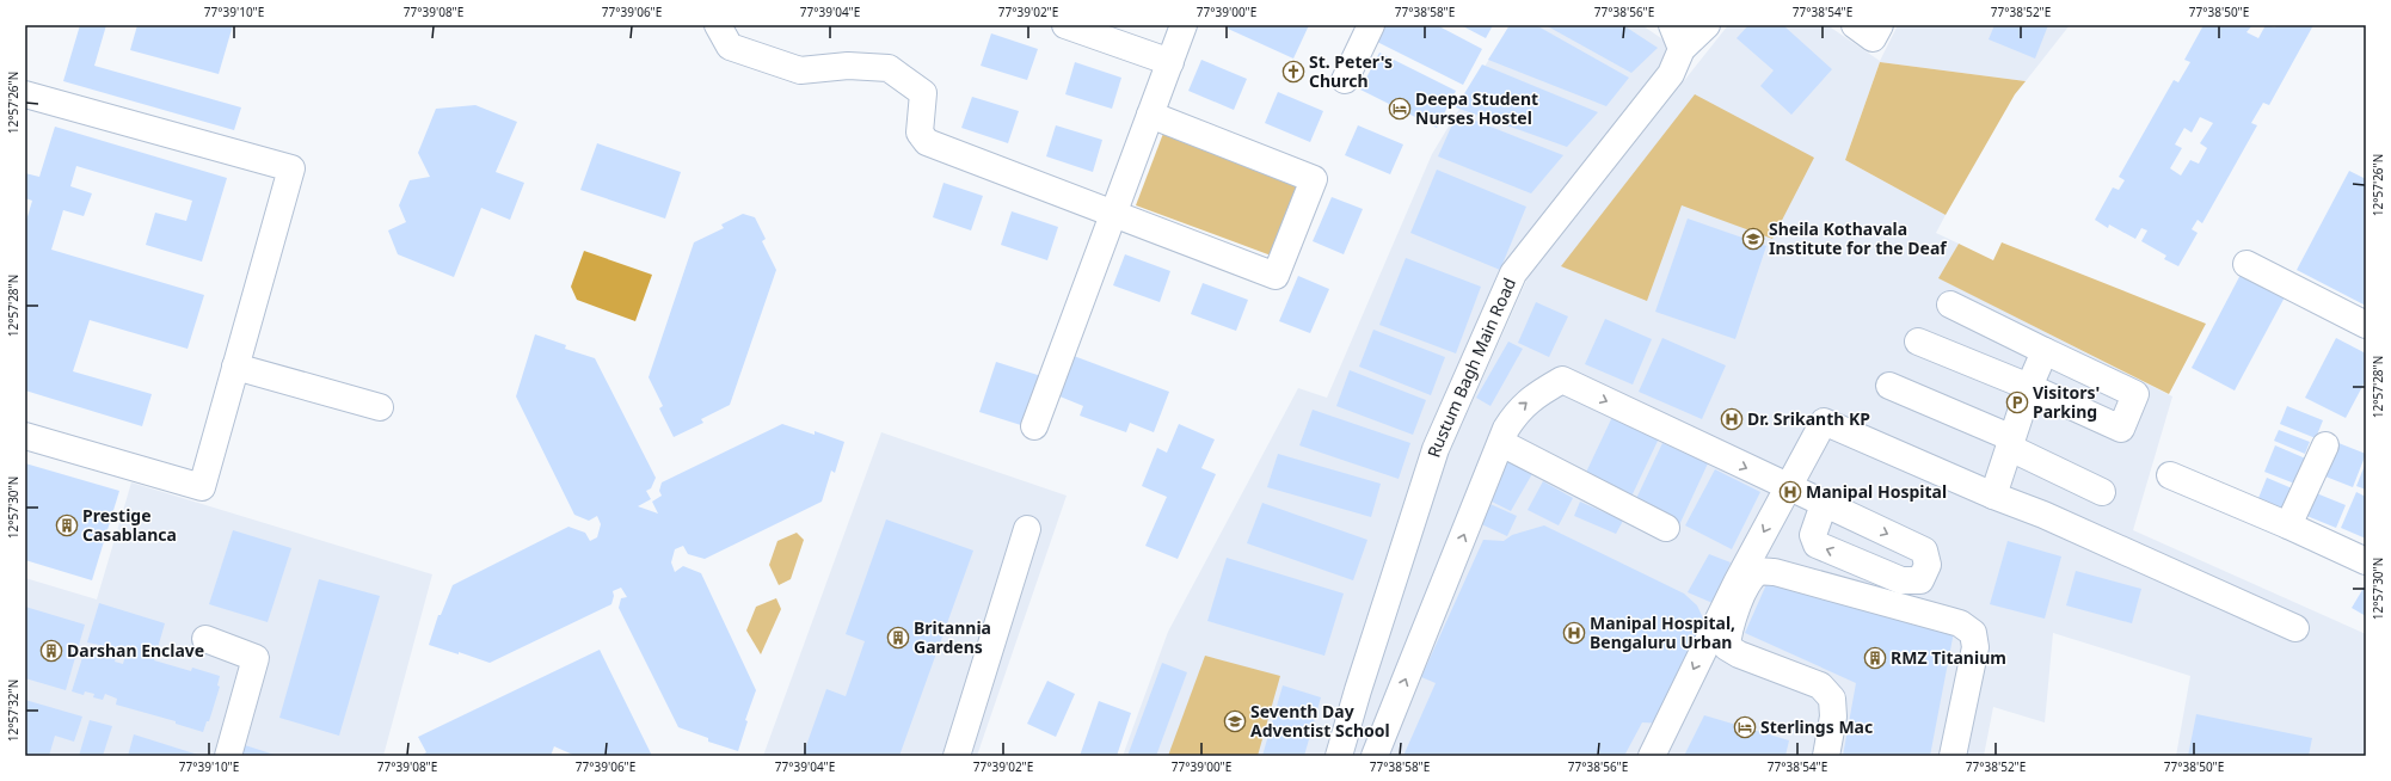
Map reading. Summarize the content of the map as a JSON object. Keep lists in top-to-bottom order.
{
  "streets": {
    "street": ["Rustum Bagh Main Road"]
  },
  "places": {
    "church": ["St. Peter's Church"],
    "hotel": ["Deepa Student Nurses Hostel", "Sterlings Mac"],
    "school or university": ["Sheila Kothavala Institute for the Deaf", "Seventh Day Adventist School"],
    "parking": ["Visitors' Parking"],
    "hospital": ["Dr. Srikanth KP", "Manipal Hospital", "Manipal Hospital, Bengaluru Urban"],
    "building": [
      "Prestige Casablanca",
      "Britannia Gardens",
      "Darshan Enclave",
      "RMZ Titanium"
    ]
  },
  "coordinates": [
    "77°39'10\"E",
    "77°39'08\"E",
    "77°39'06\"E",
    "77°39'04\"E",
    "77°39'02\"E",
    "77°39'00\"E",
    "77°38'58\"E",
    "77°38'56\"E",
    "77°38'54\"E",
    "77°38'52\"E",
    "77°38'50\"E",
    "12°57'26\"N",
    "12°57'28\"N",
    "12°57'30\"N",
    "12°57'32\"N"
  ]
}
